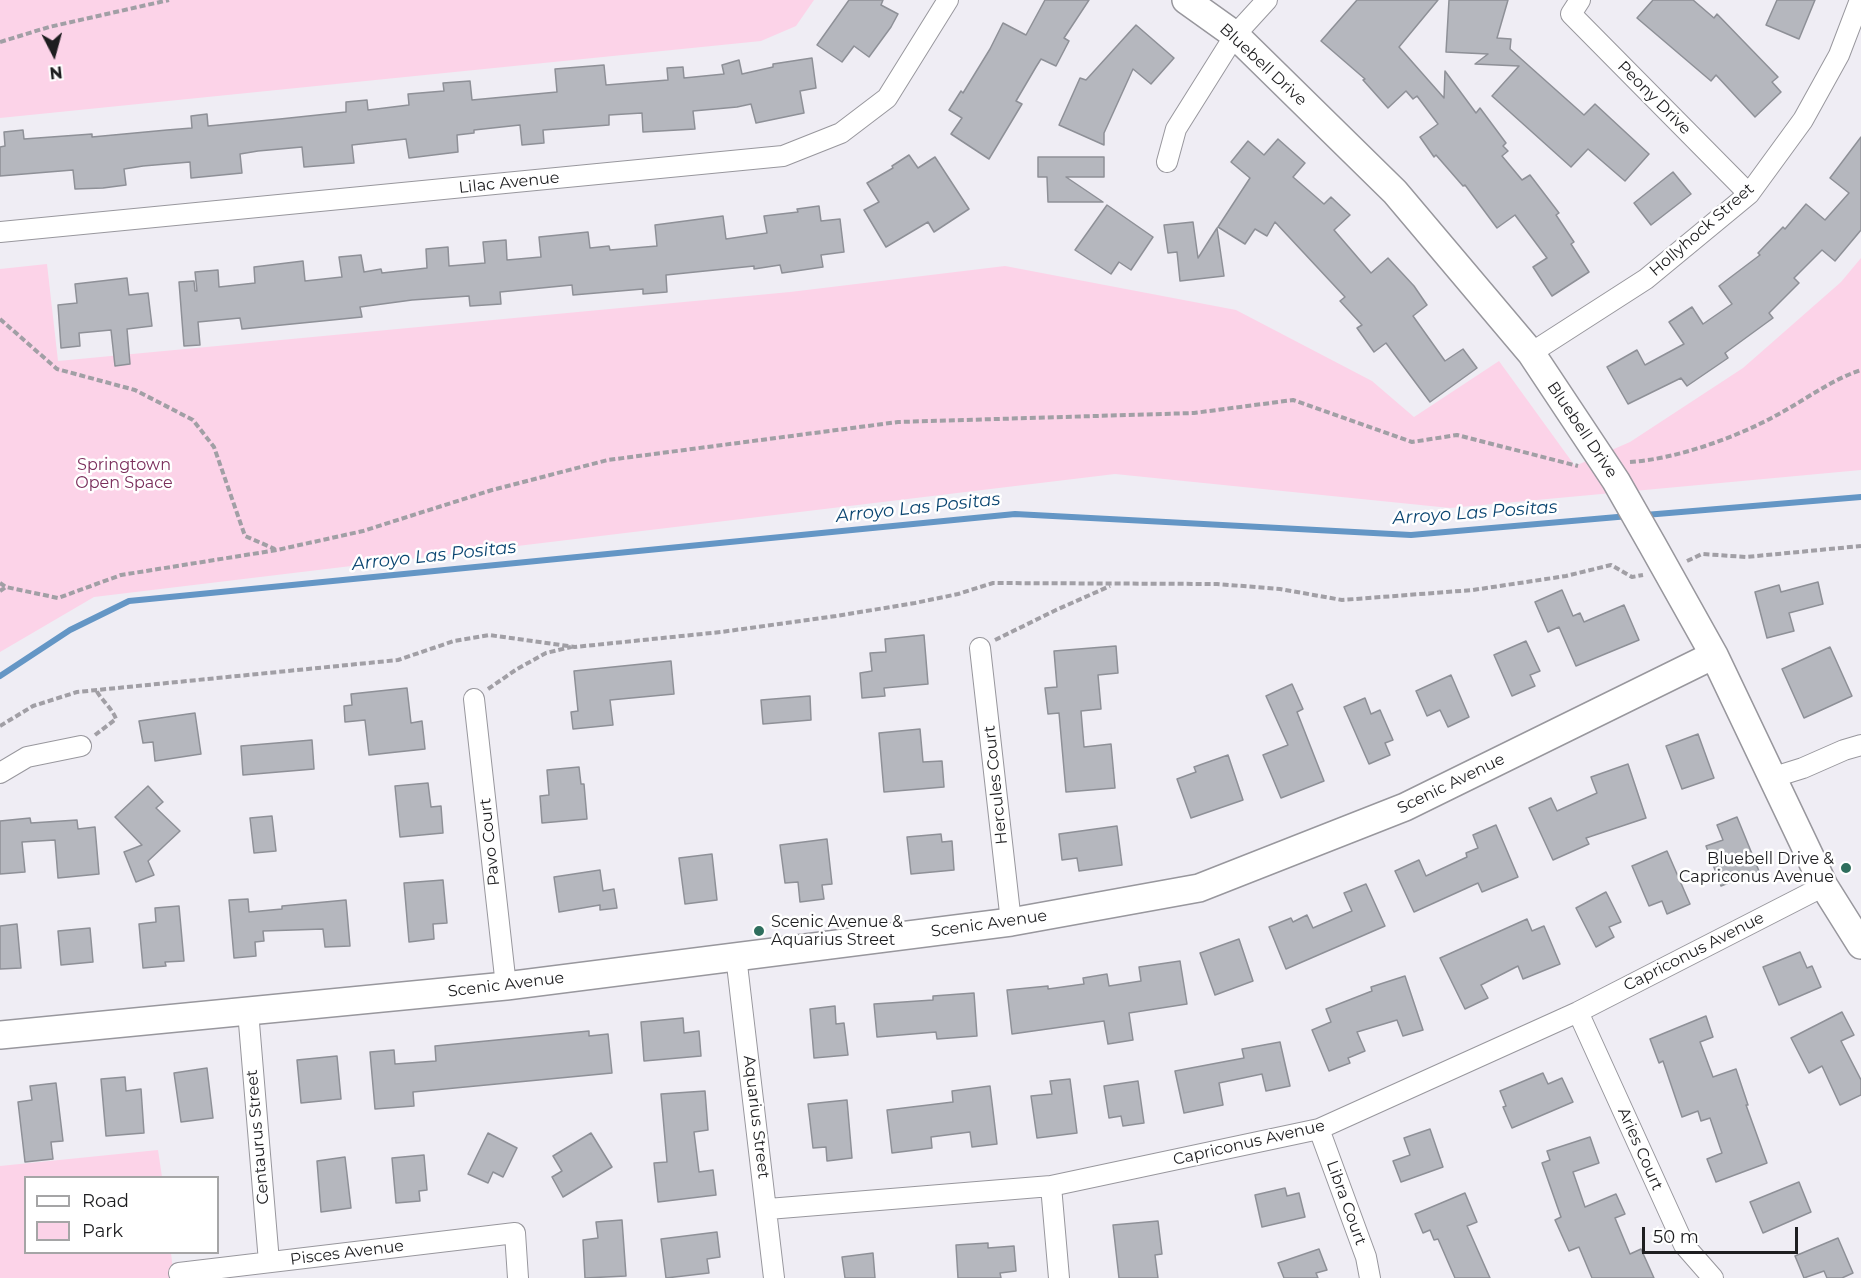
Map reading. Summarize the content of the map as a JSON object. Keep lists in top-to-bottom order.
{
  "streets": {
    "street": [
      "Bluebell Drive",
      "Peony Drive",
      "Lilac Avenue",
      "Hollyhock Street",
      "Scenic Avenue",
      "Hercules Court",
      "Pavo Court",
      "Capriconus Avenue",
      "Aquarius Street",
      "Centaurus Street",
      "Aries Court",
      "Libra Court",
      "Pisces Avenue"
    ]
  },
  "crossings": [
    ["Bluebell Drive", "Hollyhock Street"],
    ["Bluebell Drive", "Scenic Avenue"],
    ["Bluebell Drive", "Capriconus Avenue"],
    ["Peony Drive", "Hollyhock Street"],
    ["Scenic Avenue", "Hercules Court"],
    ["Scenic Avenue", "Pavo Court"],
    ["Scenic Avenue", "Aquarius Street"],
    ["Scenic Avenue", "Centaurus Street"],
    ["Capriconus Avenue", "Aquarius Street"],
    ["Capriconus Avenue", "Aries Court"],
    ["Capriconus Avenue", "Libra Court"],
    ["Centaurus Street", "Pisces Avenue"]
  ],
  "water": ["Arroyo Las Positas"],
  "parks": ["Springtown Open Space"],
  "places": ["Bluebell Drive & Capriconus Avenue", "Scenic Avenue & Aquarius Street"],
  "legend": ["Road", "Park"],
  "scale_bar": "50 m",
  "north": "bottom"
}
